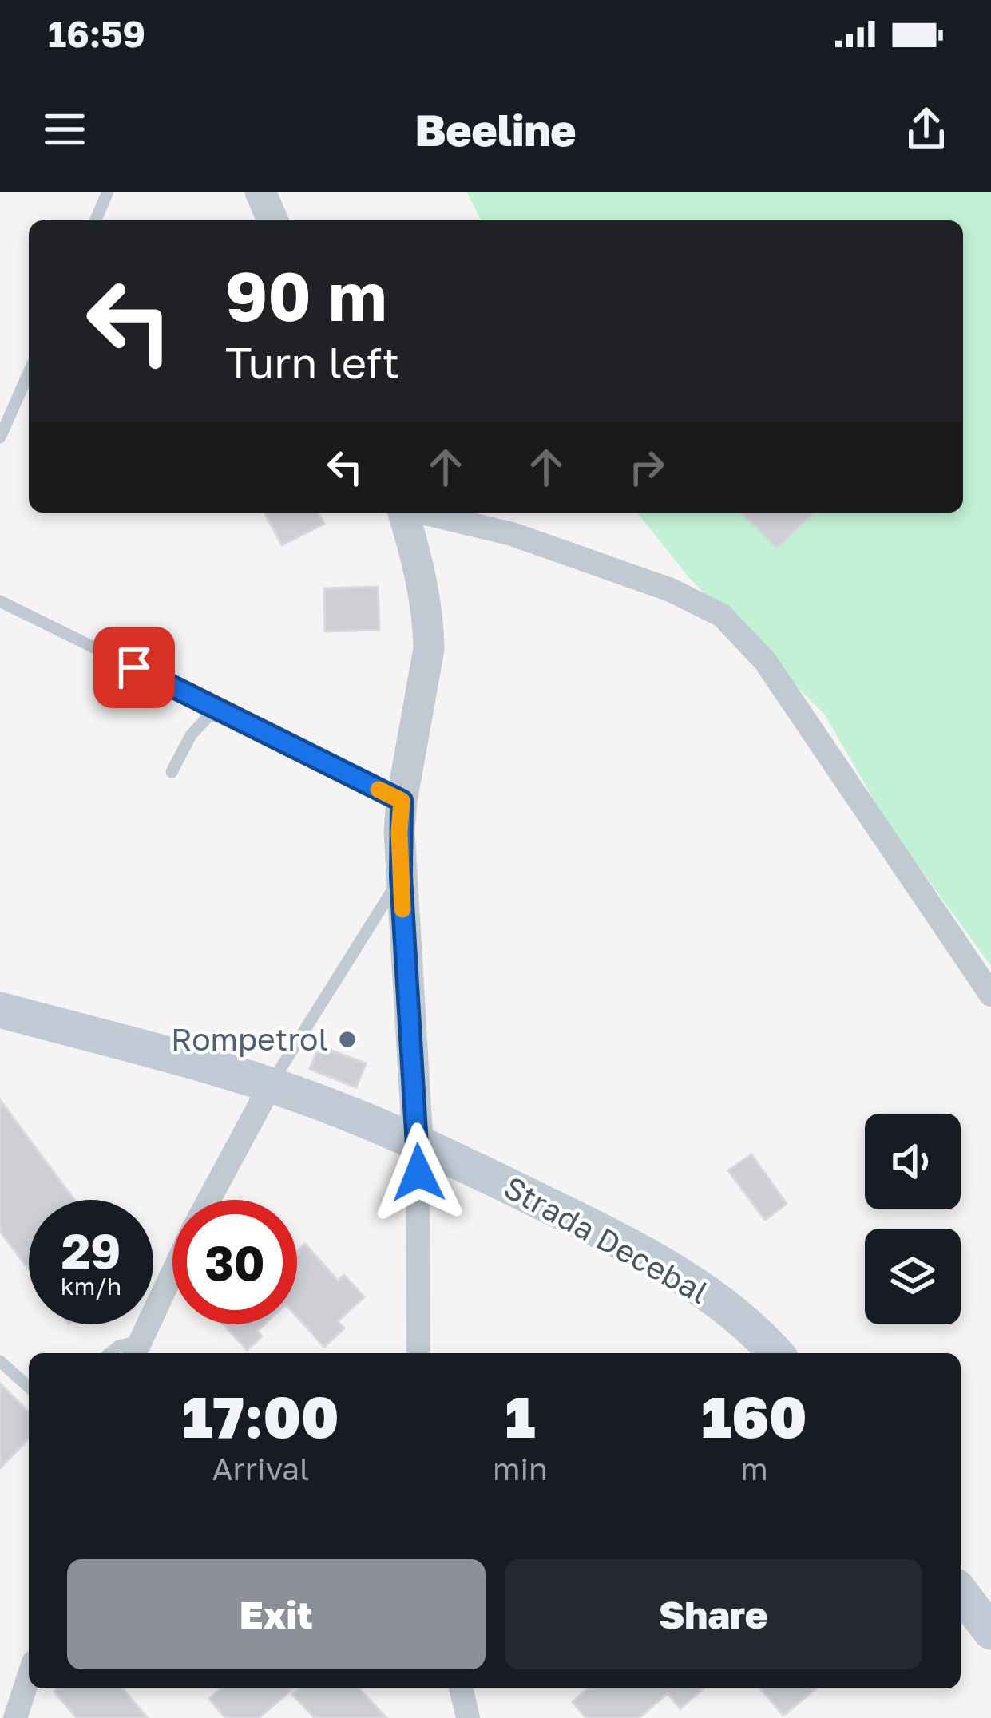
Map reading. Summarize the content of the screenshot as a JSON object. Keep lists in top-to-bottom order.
{
  "streets": {
    "main road": ["Strada Decebal"]
  },
  "places": ["Rompetrol"],
  "page": {
    "status": "16:59",
    "header": "Beeline",
    "turn": ["90 m", "Turn left"],
    "speed": "29 km/h",
    "limit": "30",
    "eta": [
      "17:00",
      "Arrival",
      "1",
      "min",
      "160",
      "m"
    ],
    "buttons": ["Exit", "Share"]
  }
}
